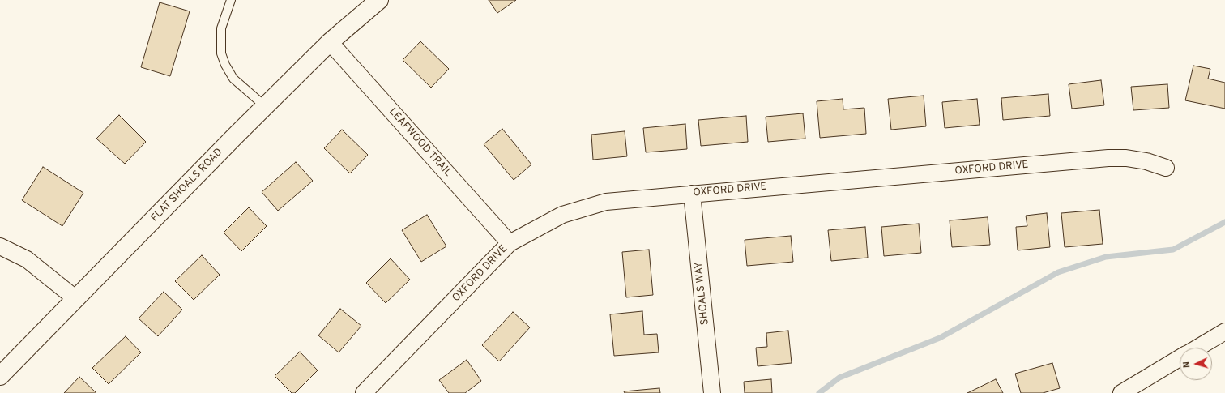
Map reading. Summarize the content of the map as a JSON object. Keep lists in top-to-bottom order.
{
  "streets": {
    "main road": ["FLAT SHOALS ROAD"],
    "street": ["LEAFWOOD TRAIL", "OXFORD DRIVE", "SHOALS WAY"]
  },
  "crossings": [
    ["LEAFWOOD TRAIL", "OXFORD DRIVE"],
    ["LEAFWOOD TRAIL", "FLAT SHOALS ROAD"],
    ["OXFORD DRIVE", "SHOALS WAY"]
  ],
  "north": "left"
}
